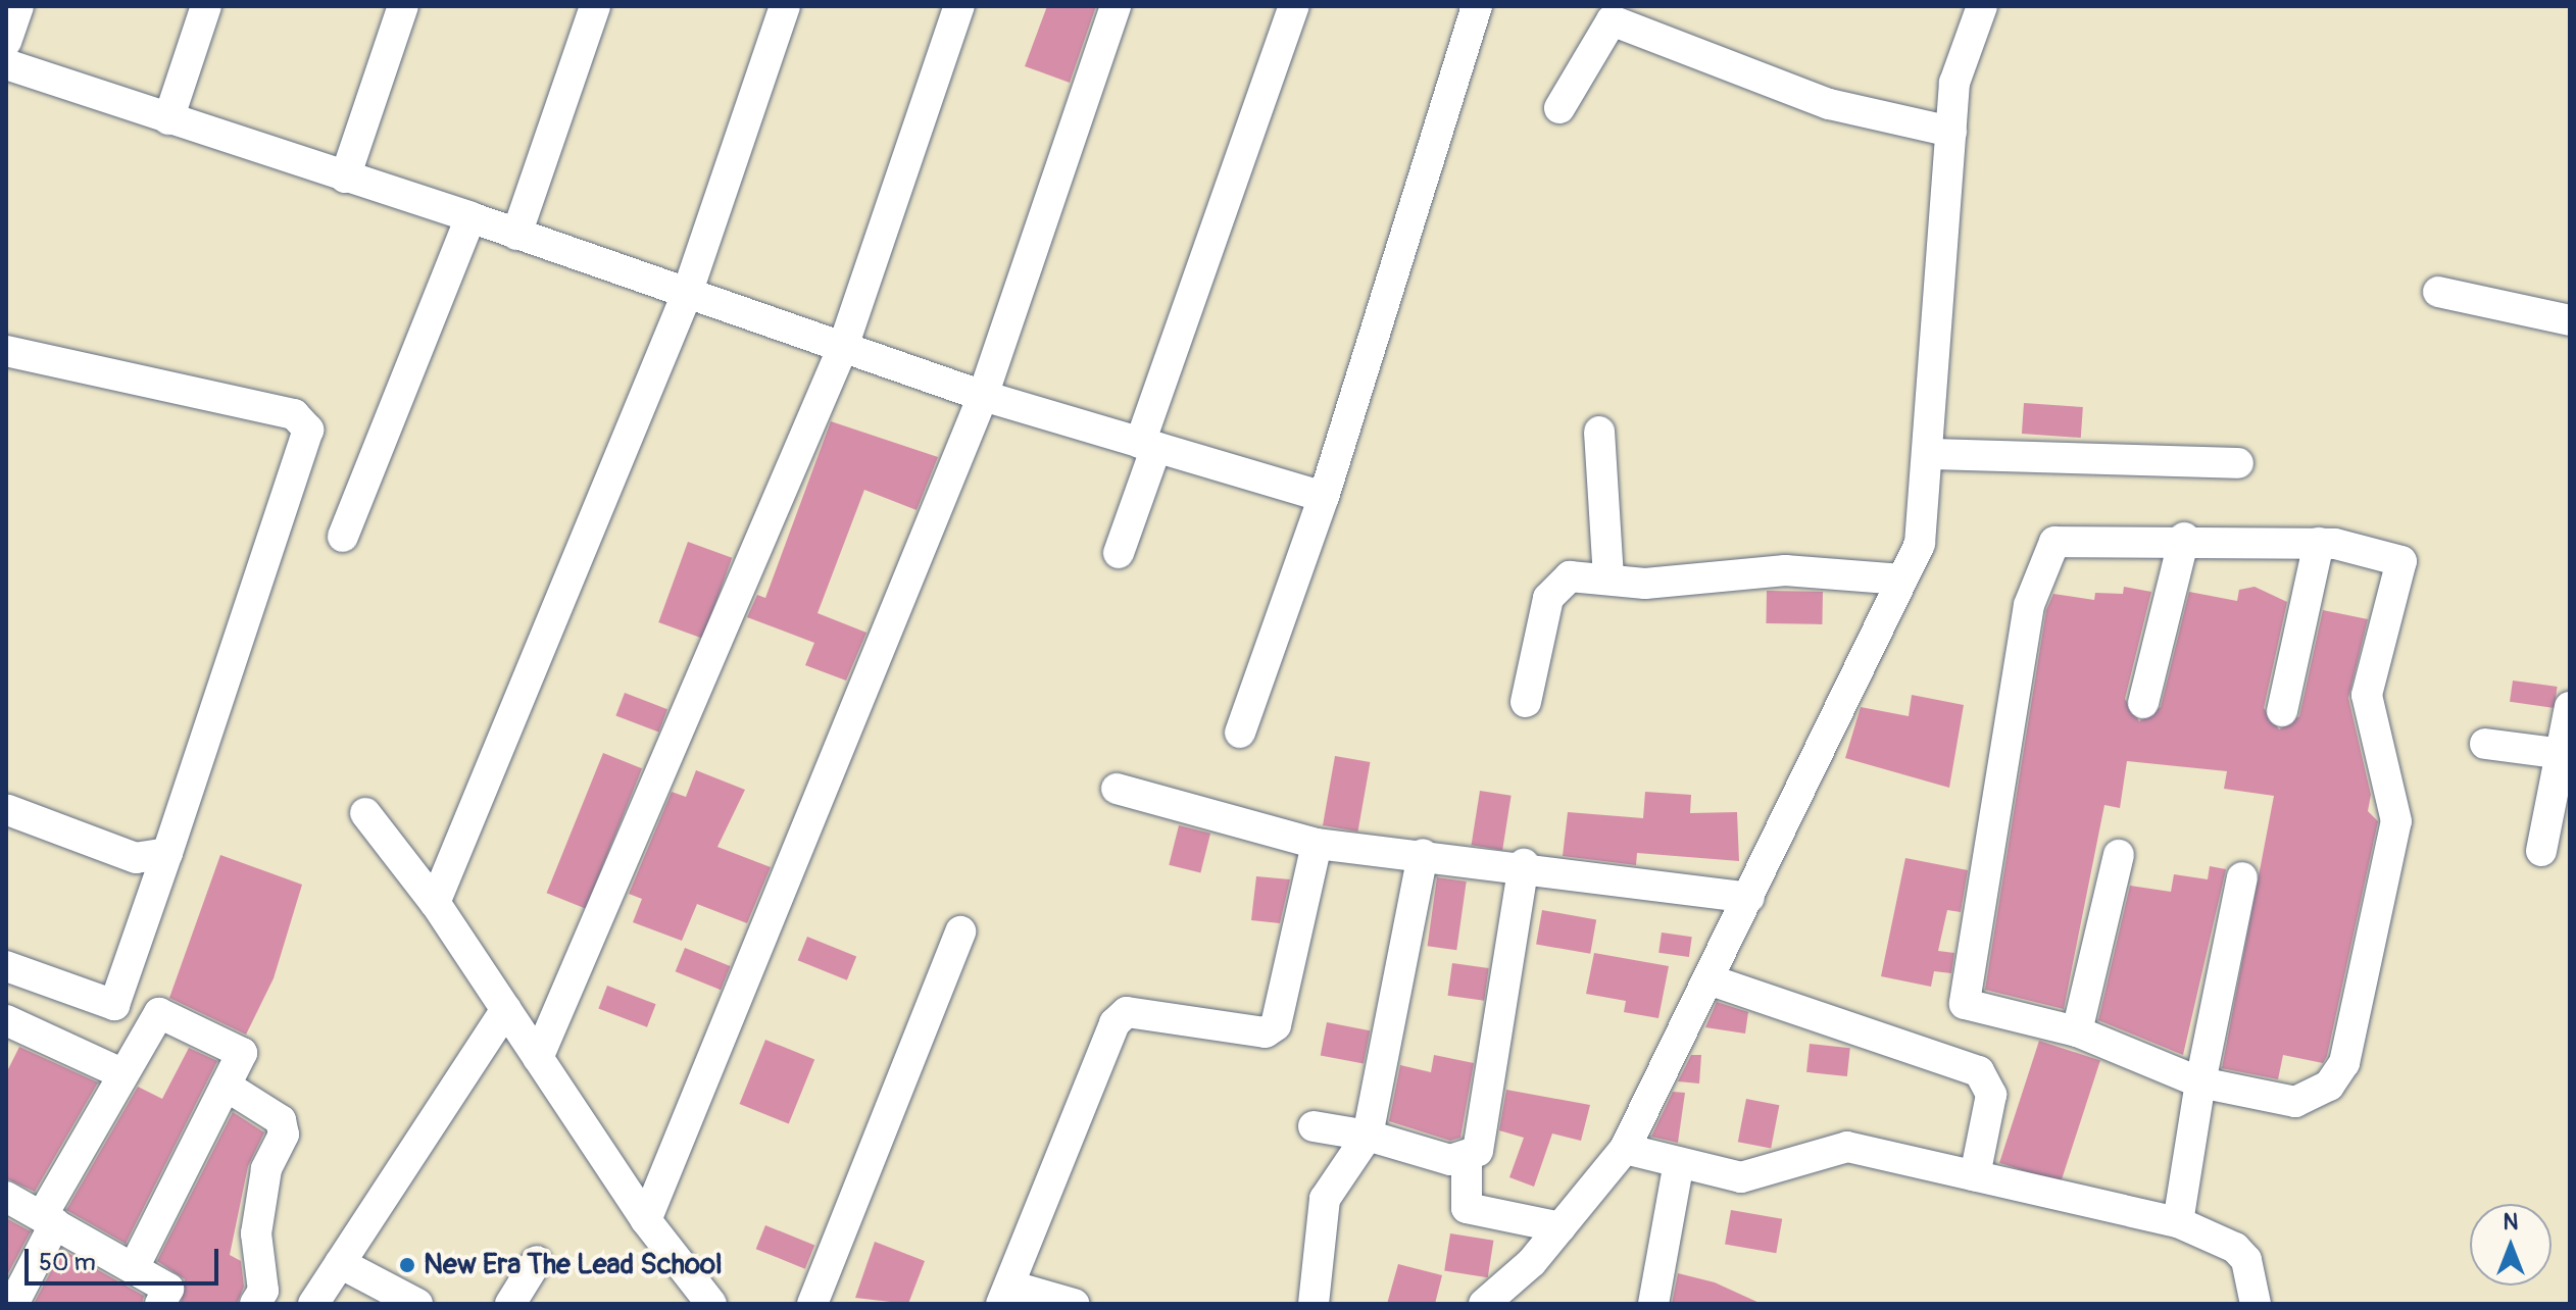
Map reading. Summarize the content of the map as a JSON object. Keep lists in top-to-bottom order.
{
  "places": ["New Era The Lead School"],
  "scale_bar": "50 m",
  "north": "top"
}
